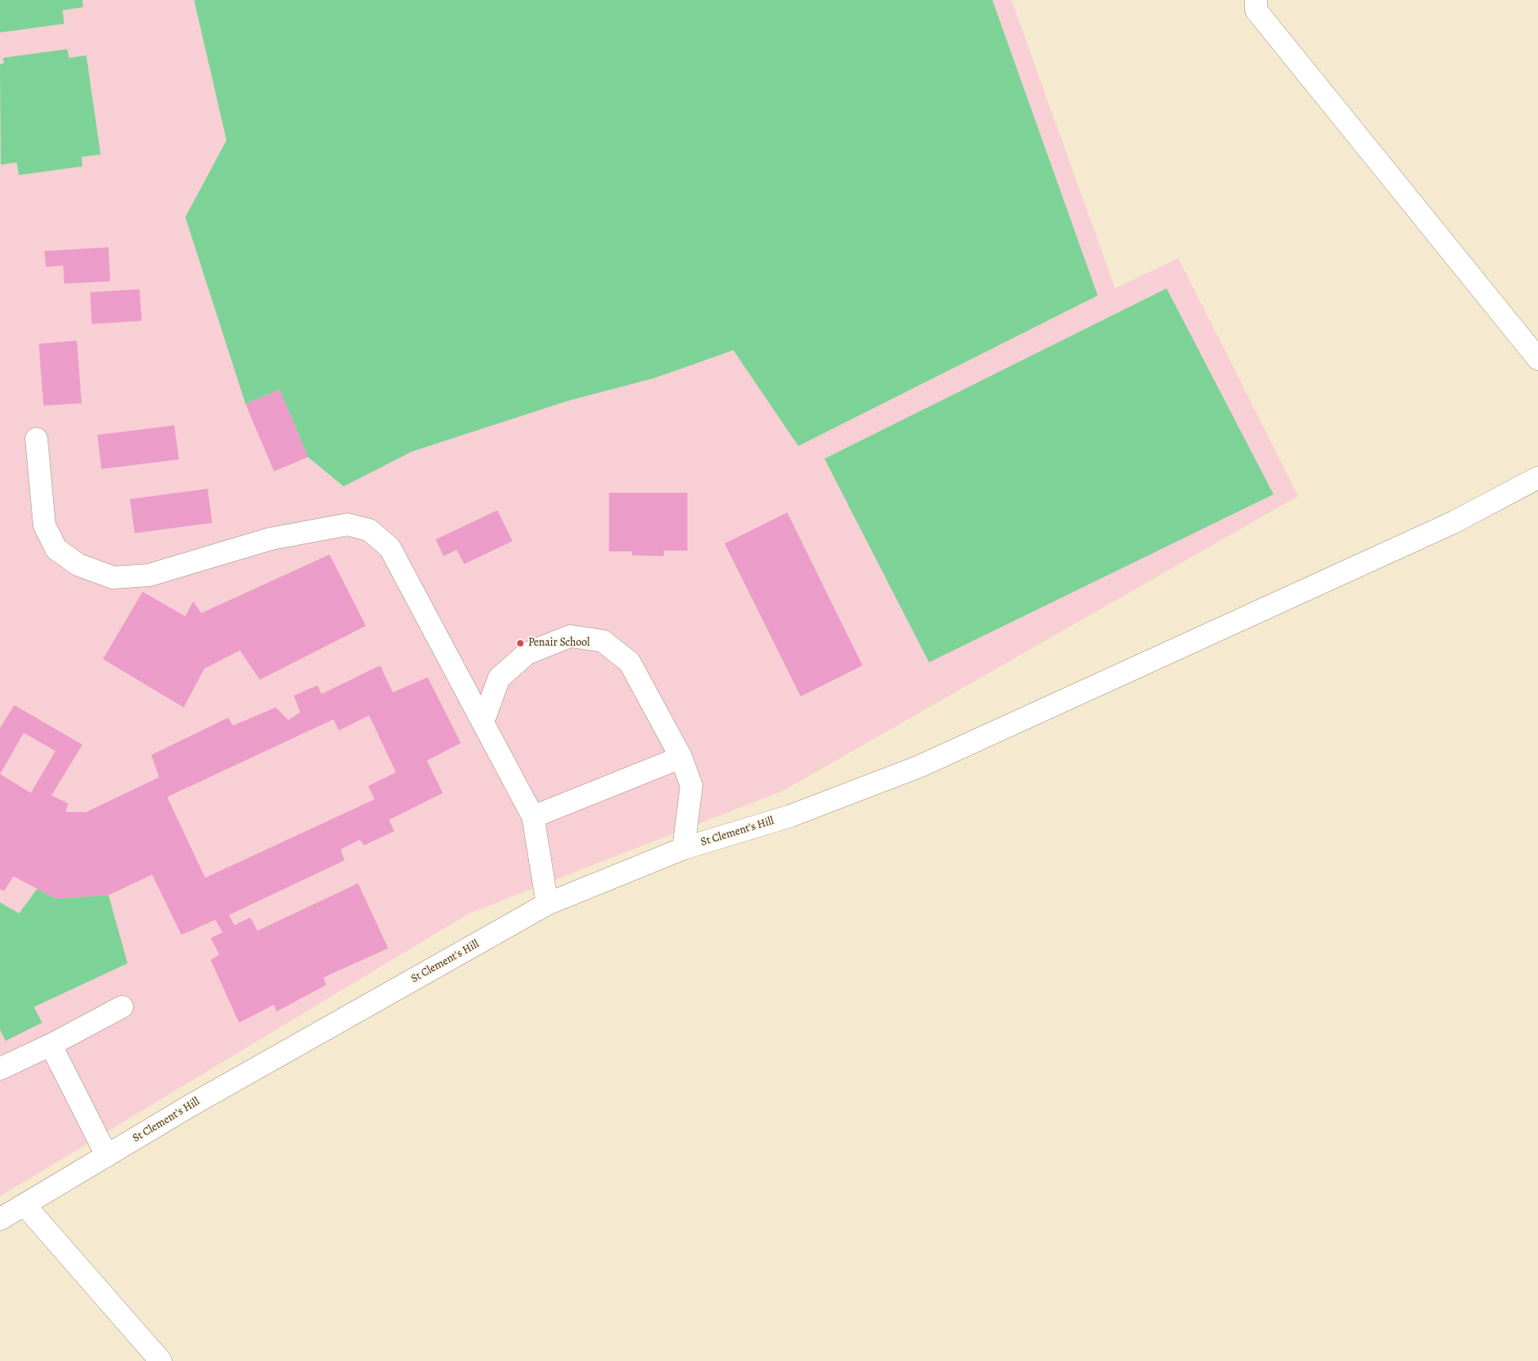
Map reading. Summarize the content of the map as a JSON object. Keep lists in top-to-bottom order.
{
  "streets": {
    "street": ["St Clement's Hill"]
  },
  "places": ["Penair School"]
}
